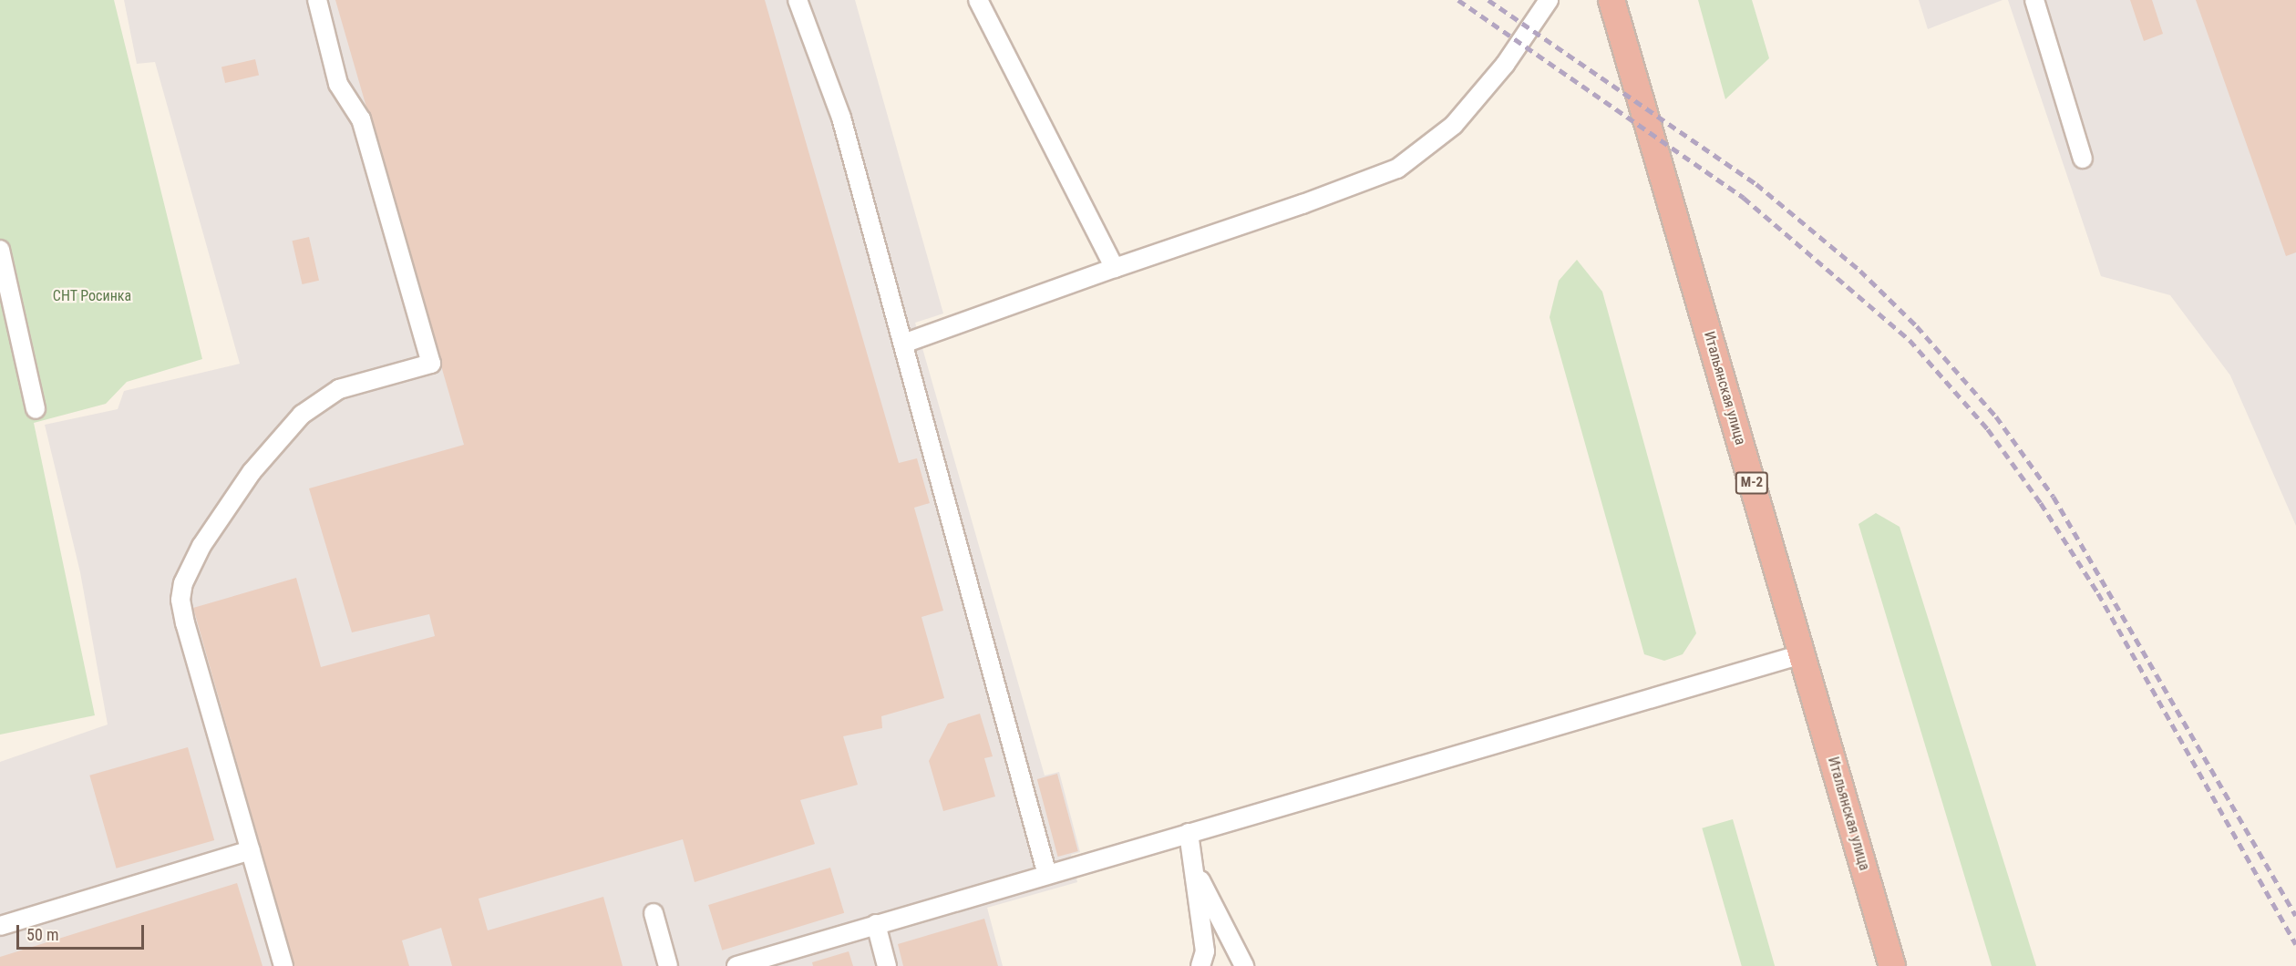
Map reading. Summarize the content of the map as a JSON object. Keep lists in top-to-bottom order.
{
  "streets": {
    "highway": ["Итальянская улица", "М-2"]
  },
  "parks": ["СНТ Росинка"],
  "scale_bar": "50 m"
}
